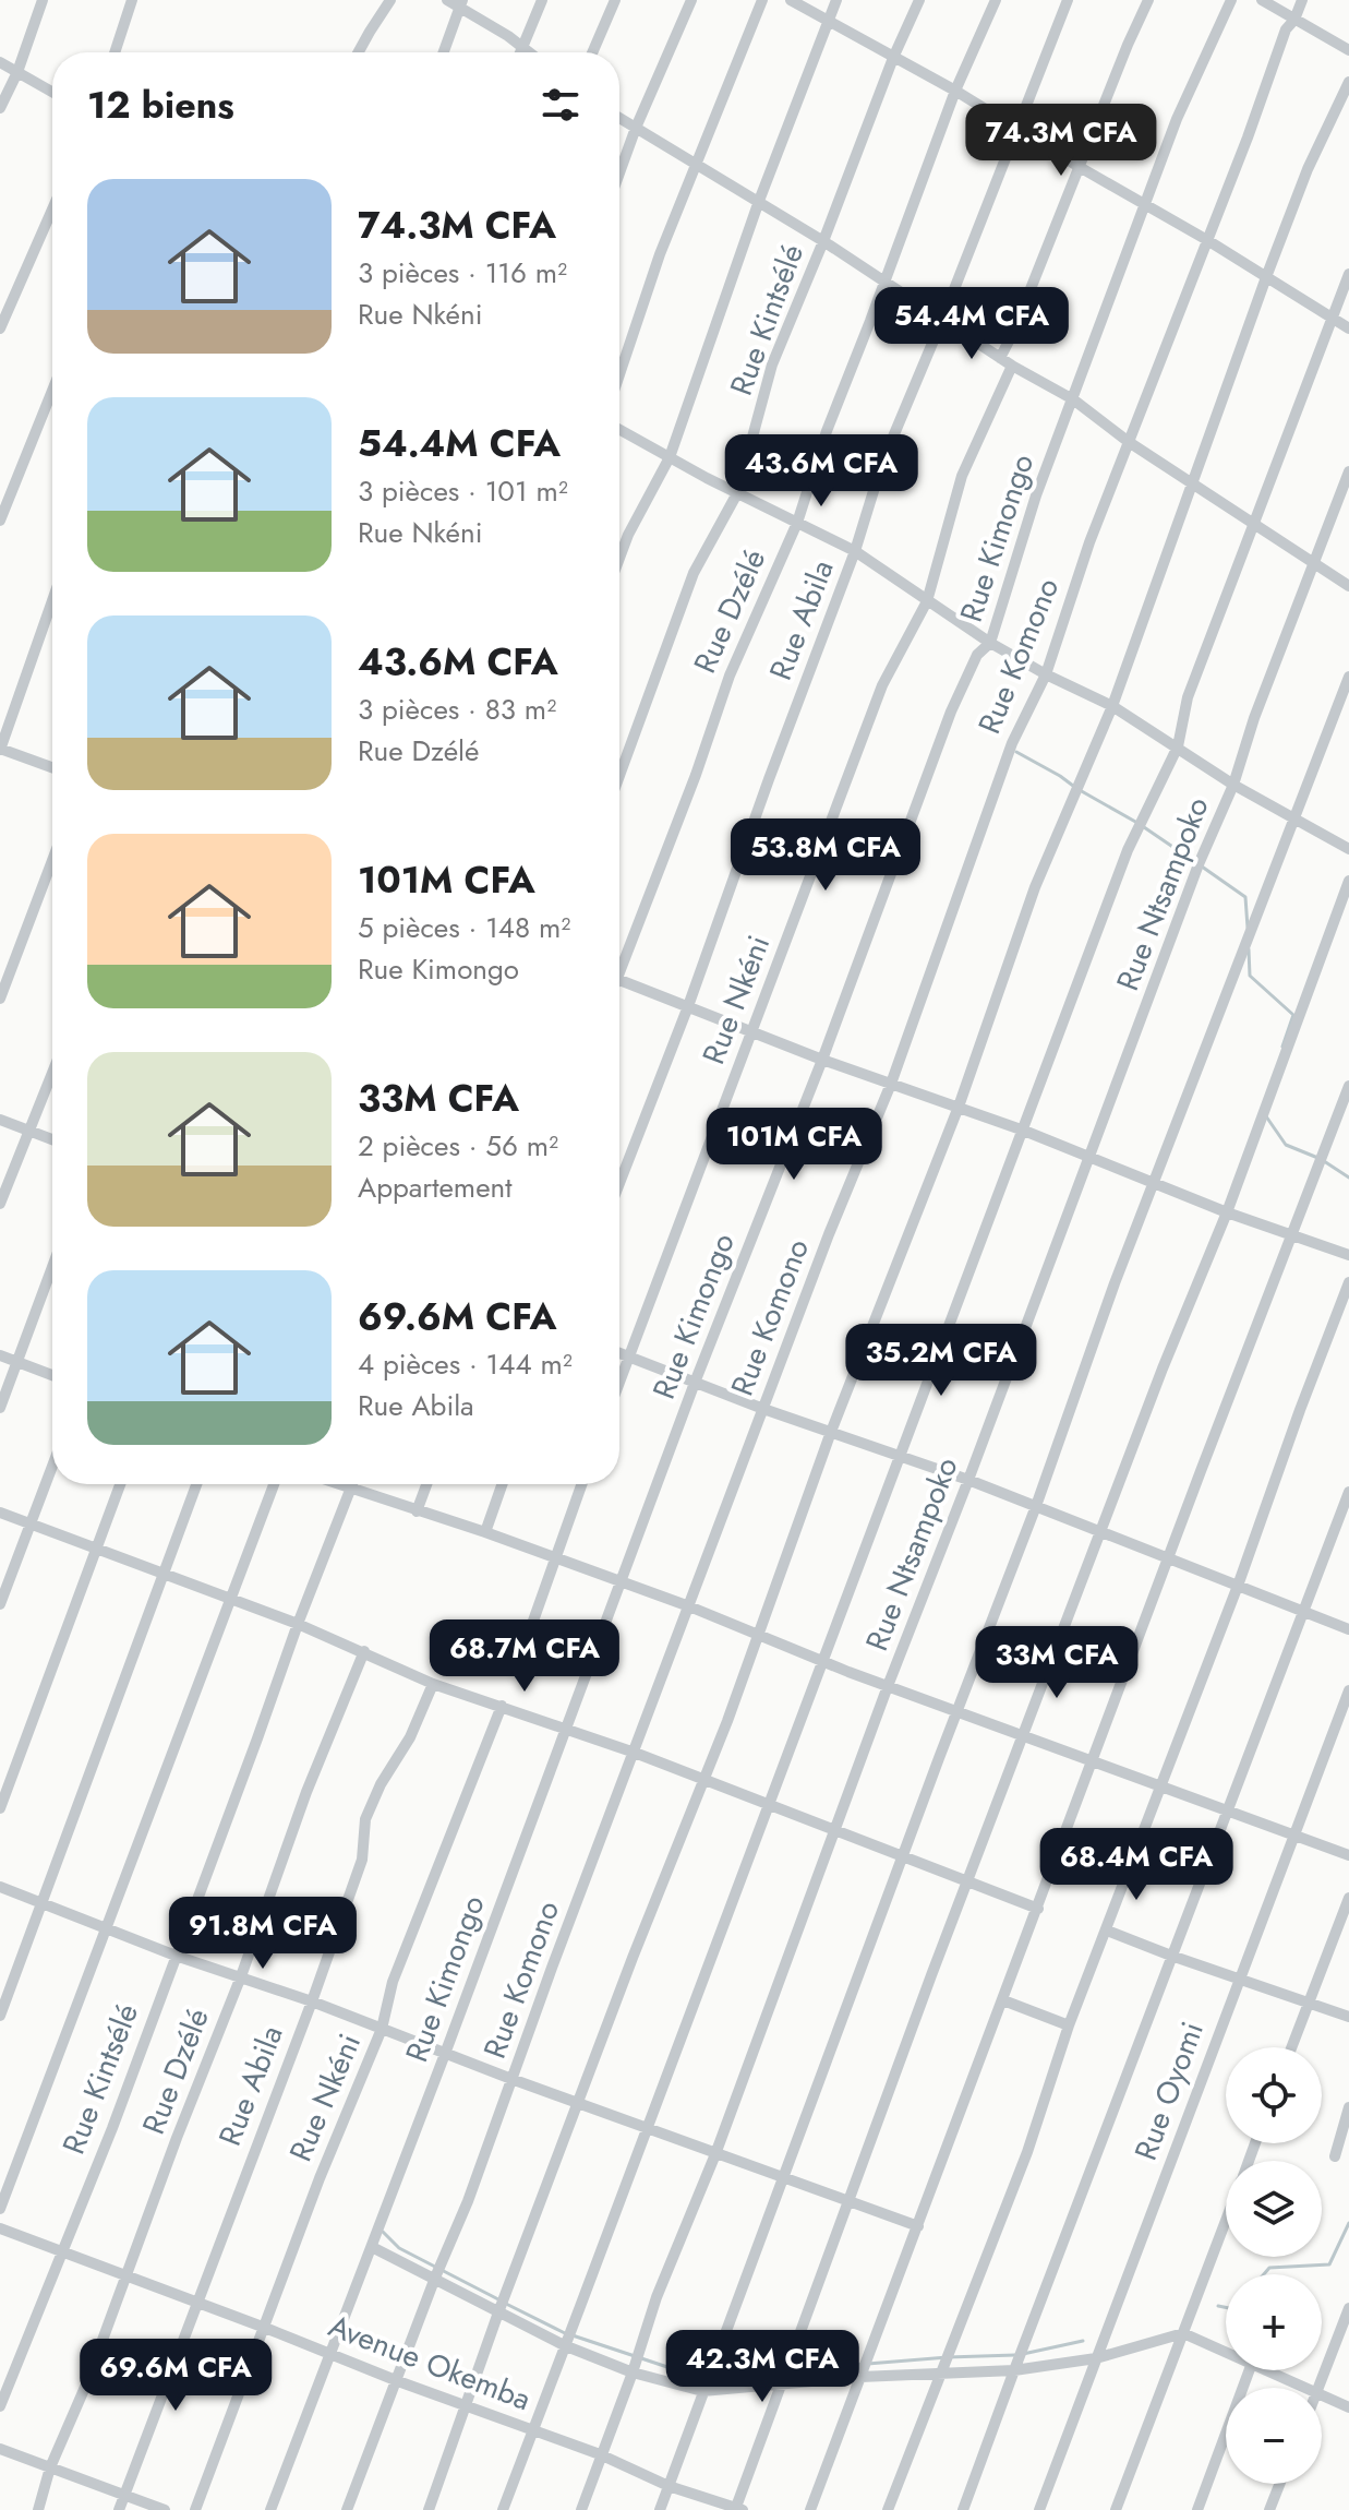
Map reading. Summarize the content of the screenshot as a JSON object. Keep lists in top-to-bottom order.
{
  "streets": {
    "street": [
      "Rue Kintsélé",
      "Rue Kimongo",
      "Rue Dzélé",
      "Rue Abila",
      "Rue Komono",
      "Rue Ntsampoko",
      "Rue Nkéni",
      "Rue Oyomi",
      "Avenue Okemba"
    ]
  },
  "crossings": [
    ["Rue Kintsélé", "Avenue Okemba"],
    ["Rue Kimongo", "Avenue Okemba"],
    ["Rue Dzélé", "Avenue Okemba"],
    ["Rue Abila", "Avenue Okemba"],
    ["Rue Komono", "Avenue Okemba"],
    ["Rue Ntsampoko", "Avenue Okemba"],
    ["Rue Nkéni", "Avenue Okemba"]
  ],
  "page": {
    "heading": "12 biens",
    "price": [
      "74.3M CFA",
      "54.4M CFA",
      "43.6M CFA",
      "53.8M CFA",
      "101M CFA",
      "35.2M CFA",
      "68.7M CFA",
      "33M CFA",
      "68.4M CFA",
      "91.8M CFA",
      "42.3M CFA",
      "69.6M CFA"
    ],
    "list": [
      {
        "name": "74.3M CFA",
        "note": "3 pièces · 116 m² · Rue Nkéni"
      },
      {
        "name": "54.4M CFA",
        "note": "3 pièces · 101 m² · Rue Nkéni"
      },
      {
        "name": "43.6M CFA",
        "note": "3 pièces · 83 m² · Rue Dzélé"
      },
      {
        "name": "101M CFA",
        "note": "5 pièces · 148 m² · Rue Kimongo"
      },
      {
        "name": "33M CFA",
        "note": "2 pièces · 56 m² · Appartement"
      },
      {
        "name": "69.6M CFA",
        "note": "4 pièces · 144 m² · Rue Abila"
      }
    ],
    "map_buttons": ["+", "−"]
  }
}
